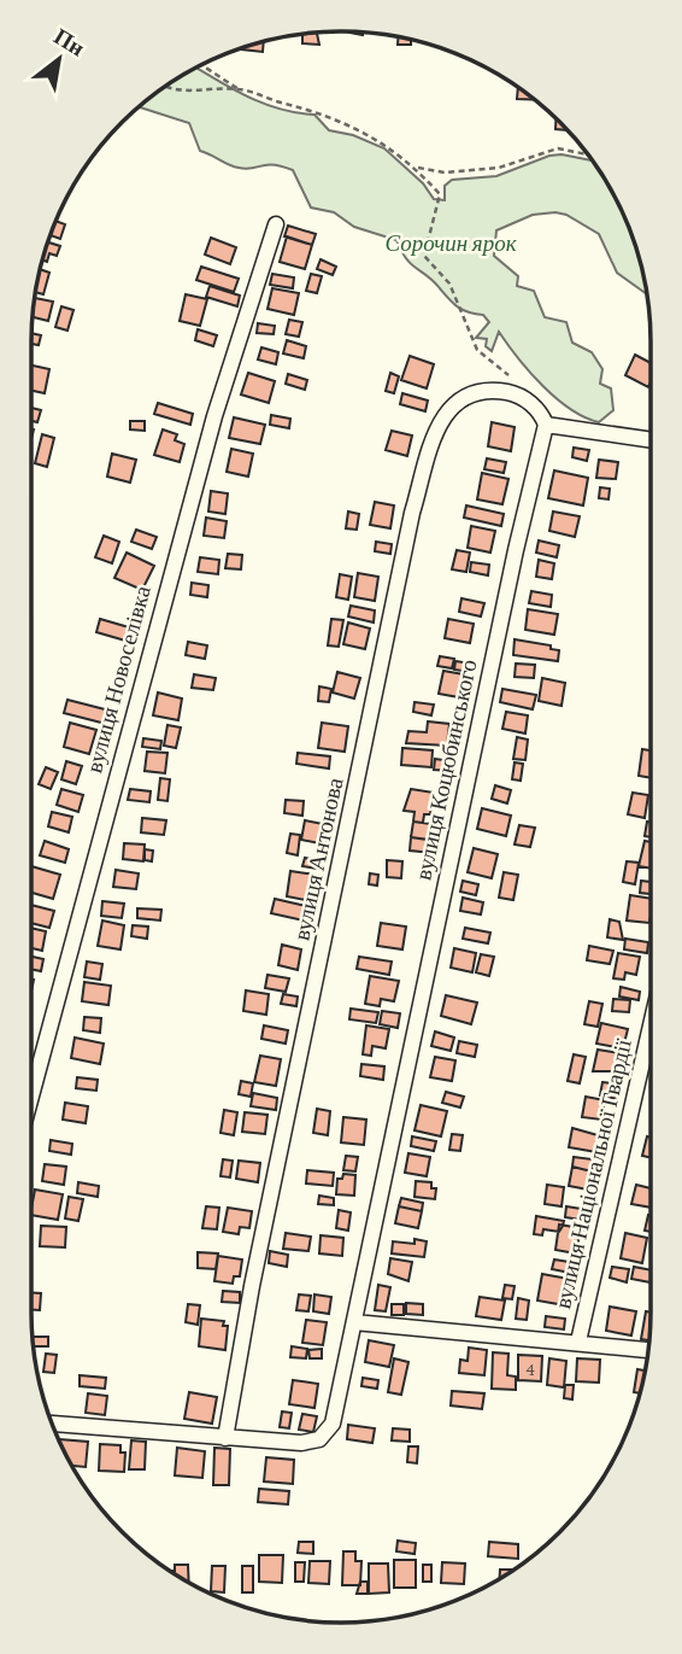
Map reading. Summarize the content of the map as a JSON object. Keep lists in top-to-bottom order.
{
  "streets": {
    "street": [
      "вулиця Новоселівка",
      "вулиця Коцюбинського",
      "вулиця Антонова",
      "вулиця Національної Гвардії"
    ]
  },
  "crossings": [
    ["вулиця Коцюбинського", "вулиця Антонова"]
  ],
  "parks": ["Сорочин ярок"],
  "house_numbers": ["4"],
  "north": "top right"
}
